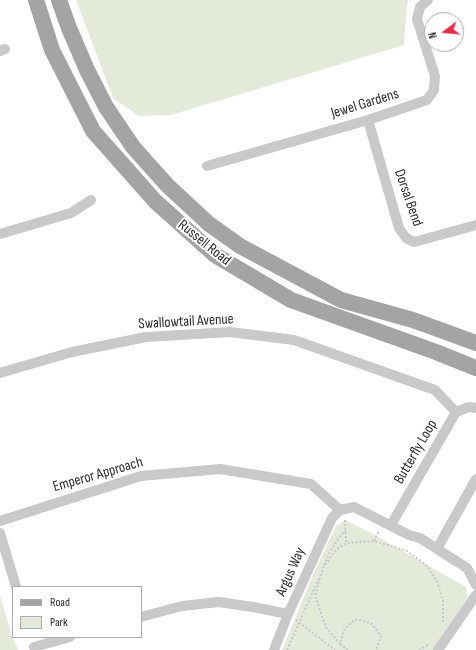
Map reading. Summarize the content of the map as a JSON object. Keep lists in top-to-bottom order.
{
  "streets": {
    "main road": ["Russell Road"],
    "street": [
      "Jewel Gardens",
      "Dorsal Bend",
      "Swallowtail Avenue",
      "Butterfly Loop",
      "Emperor Approach",
      "Argus Way"
    ]
  },
  "crossings": [
    ["Jewel Gardens", "Dorsal Bend"],
    ["Swallowtail Avenue", "Butterfly Loop"],
    ["Emperor Approach", "Argus Way"]
  ],
  "legend": ["Road", "Park"],
  "north": "left"
}
